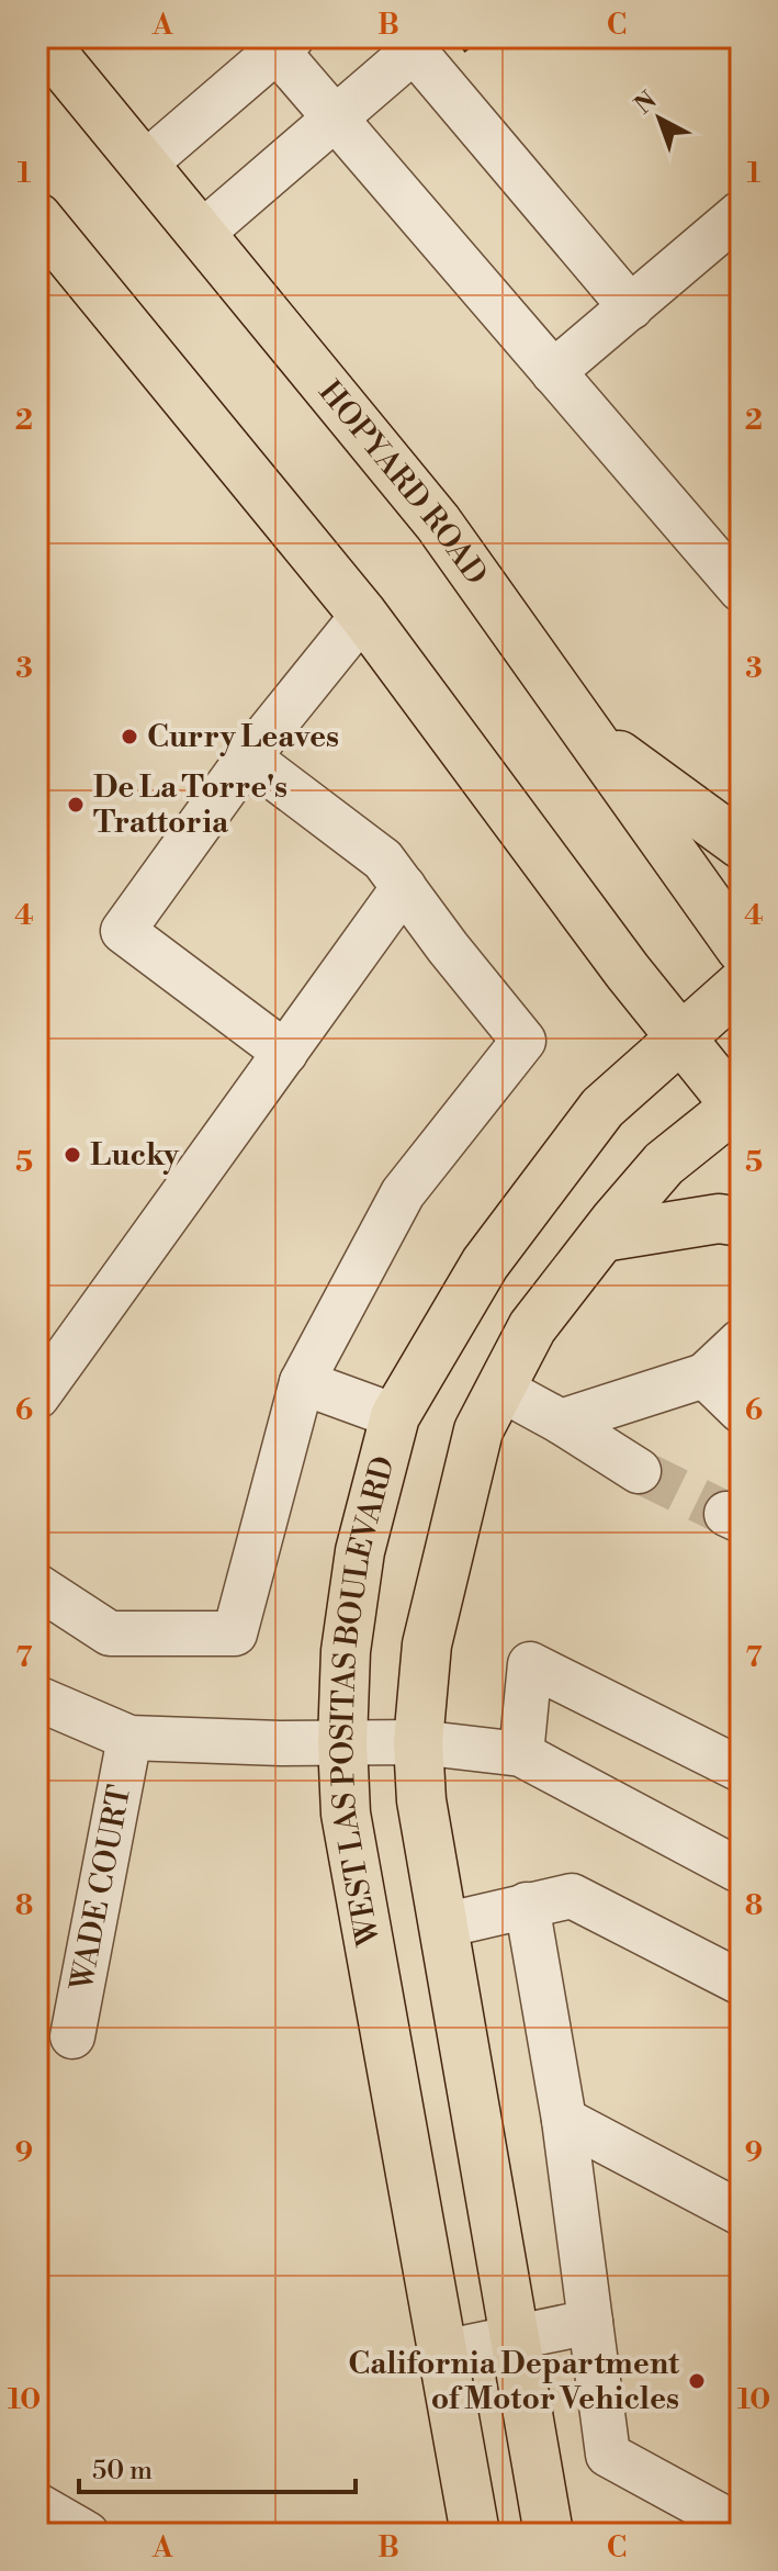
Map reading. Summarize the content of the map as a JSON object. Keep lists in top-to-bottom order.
{
  "streets": {
    "main road": ["HOPYARD ROAD", "WEST LAS POSITAS BOULEVARD"],
    "street": ["WADE COURT"]
  },
  "places": [
    "Curry Leaves",
    "De La Torre's Trattoria",
    "Lucky",
    "California Department of Motor Vehicles"
  ],
  "scale_bar": "50 m",
  "north": "top left",
  "grid": {
    "columns": ["A", "B", "C"],
    "rows": [
      "1",
      "2",
      "3",
      "4",
      "5",
      "6",
      "7",
      "8",
      "9",
      "10"
    ]
  }
}
